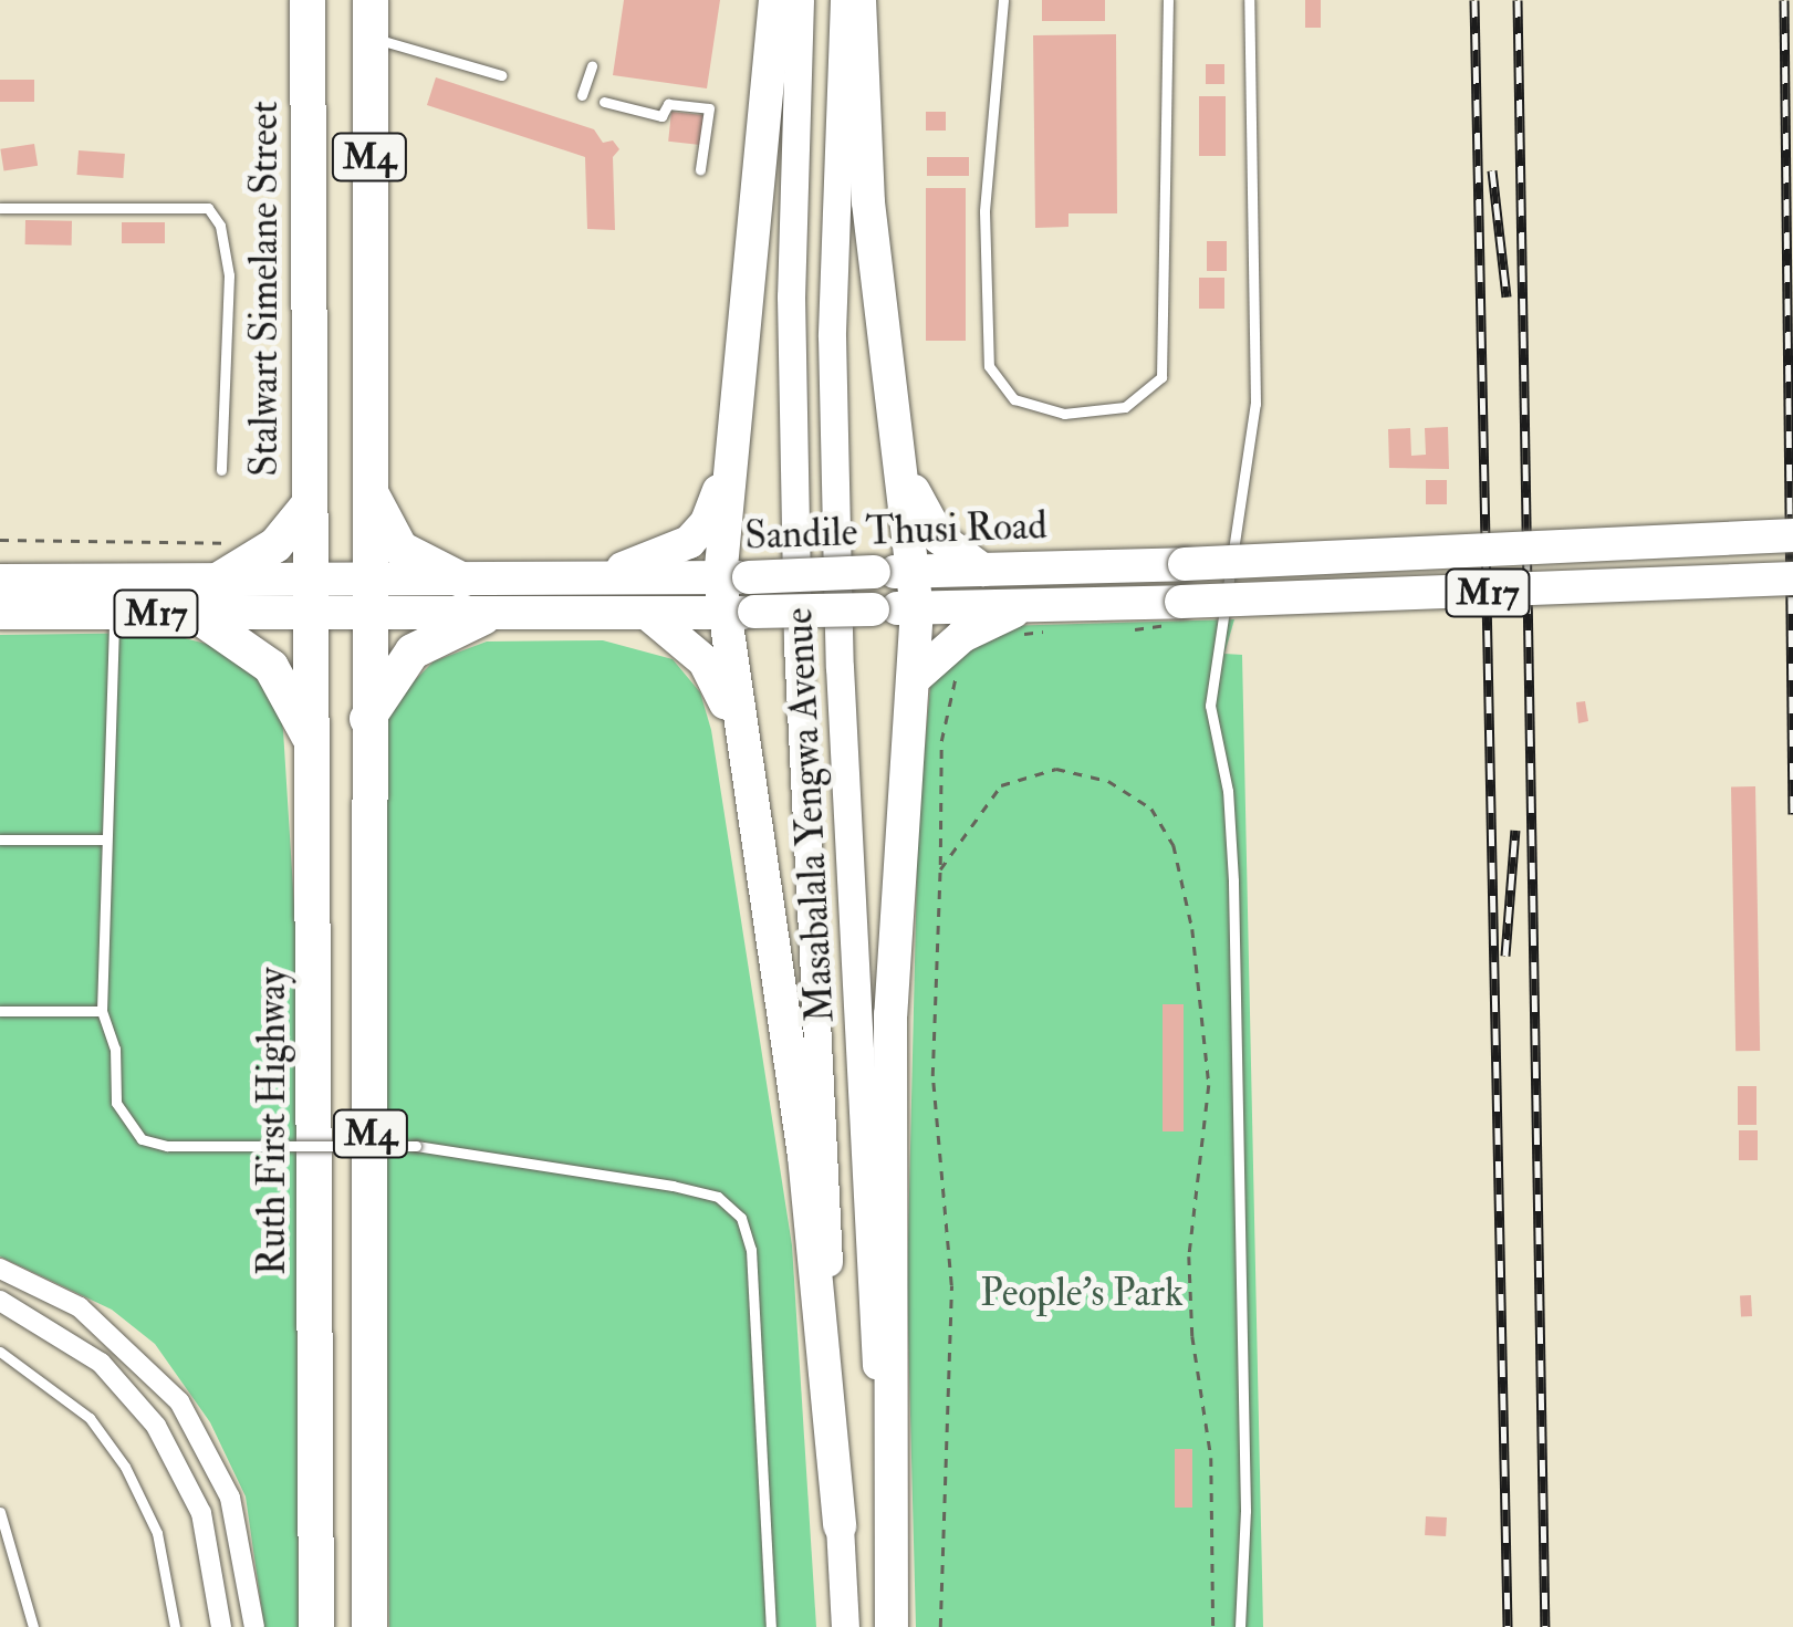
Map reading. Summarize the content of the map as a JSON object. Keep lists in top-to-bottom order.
{
  "streets": {
    "highway": ["M4", "Stalwart Simelane Street", "Ruth First Highway"],
    "main road": ["Sandile Thusi Road", "M17", "Masabalala Yengwa Avenue"]
  },
  "crossings": [
    ["M4", "Stalwart Simelane Street"],
    ["M4", "Sandile Thusi Road"],
    ["M4", "Ruth First Highway"],
    ["Stalwart Simelane Street", "Sandile Thusi Road"],
    ["Sandile Thusi Road", "Ruth First Highway"]
  ],
  "parks": ["People's Park"]
}
